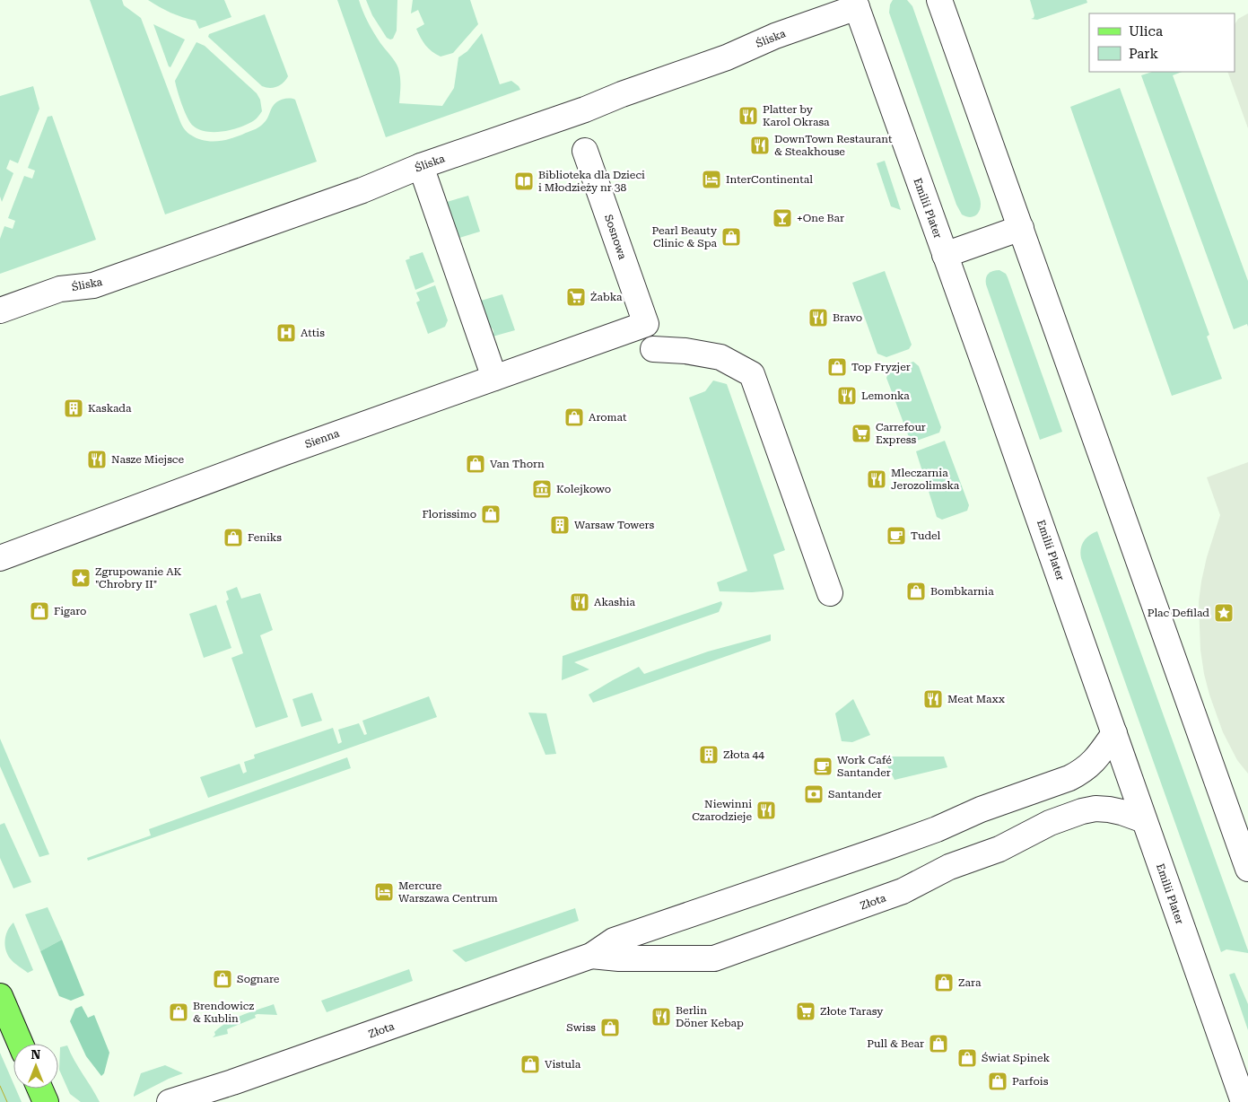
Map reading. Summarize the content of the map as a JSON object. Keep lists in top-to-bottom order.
{
  "streets": {
    "street": [
      "Śliska",
      "Emilii Plater",
      "Sosnowa",
      "Sienna",
      "Złota"
    ]
  },
  "crossings": [
    ["Śliska", "Emilii Plater"],
    ["Emilii Plater", "Złota"],
    ["Sosnowa", "Sienna"]
  ],
  "places": {
    "restaurant": [
      "Platter by Karol Okrasa",
      "DownTown Restaurant & Steakhouse",
      "Bravo",
      "Lemonka",
      "Nasze Miejsce",
      "Mleczarnia Jerozolimska",
      "Akashia",
      "Meat Maxx",
      "Niewinni Czarodzieje",
      "Berlin Döner Kebap"
    ],
    "hotel": ["InterContinental", "Mercure Warszawa Centrum"],
    "library": ["Biblioteka dla Dzieci i Młodzieży nr 38"],
    "bar": ["+One Bar"],
    "shop": [
      "Pearl Beauty Clinic & Spa",
      "Top Fryzjer",
      "Aromat",
      "Van Thorn",
      "Florissimo",
      "Feniks",
      "Bombkarnia",
      "Figaro",
      "Sognare",
      "Zara",
      "Brendowicz & Kublin",
      "Swiss",
      "Pull & Bear",
      "Świat Spinek",
      "Vistula",
      "Parfois"
    ],
    "supermarket": ["Żabka", "Carrefour Express", "Złote Tarasy"],
    "hospital": ["Attis"],
    "building": ["Kaskada", "Warsaw Towers", "Złota 44"],
    "museum": ["Kolejkowo"],
    "cafe": ["Tudel", "Work Café Santander"],
    "place": ["Zgrupowanie AK \"Chrobry II\"", "Plac Defilad"],
    "bank": ["Santander"]
  },
  "legend": ["Ulica", "Park"],
  "north": "top"
}
